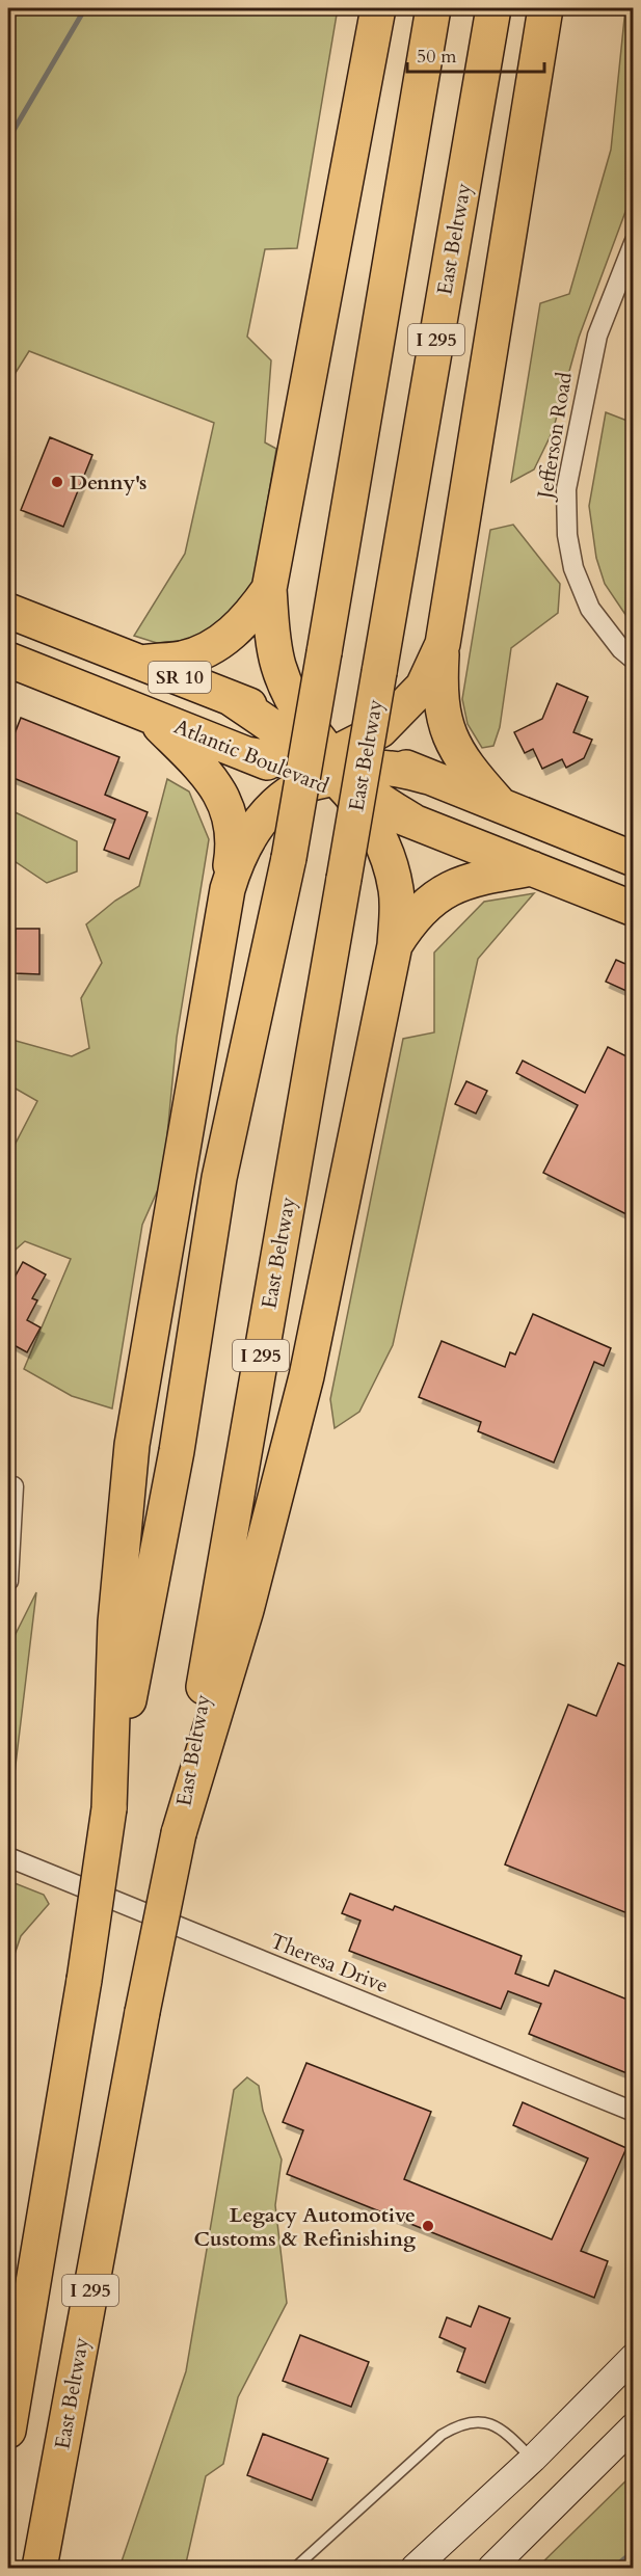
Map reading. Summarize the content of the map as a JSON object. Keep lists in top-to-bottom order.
{
  "streets": {
    "highway": [
      "East Beltway",
      "I 295",
      "SR 10",
      "Atlantic Boulevard"
    ],
    "street": ["Jefferson Road", "Theresa Drive"]
  },
  "crossings": [
    ["SR 10", "Atlantic Boulevard"]
  ],
  "places": ["Denny's", "Legacy Automotive Customs & Refinishing"],
  "scale_bar": "50 m"
}
